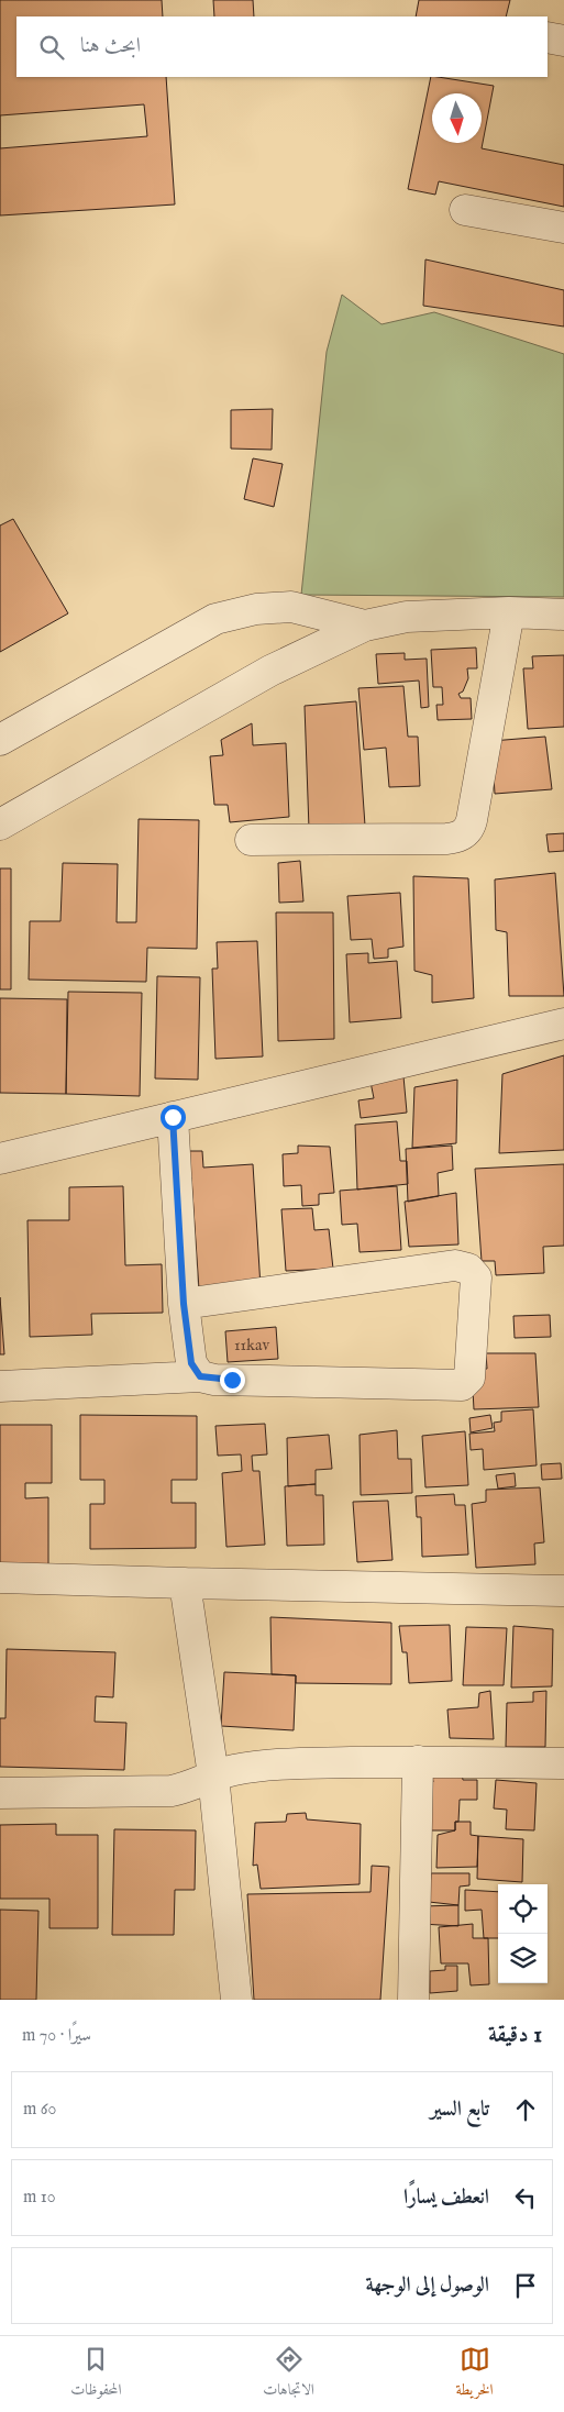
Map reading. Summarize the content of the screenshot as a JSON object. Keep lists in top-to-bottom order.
{
  "house_numbers": ["11kav"],
  "north": "bottom",
  "page": {
    "search": "ابحث هنا",
    "heading": ["1 دقيقة", "سيرًا · 70 m"],
    "list": [
      ["تابع السير", "60 m"],
      ["انعطف يسارًا", "10 m"],
      "الوصول إلى الوجهة"
    ],
    "nav": ["الخريطة", "الاتجاهات", "المحفوظات"]
  }
}
